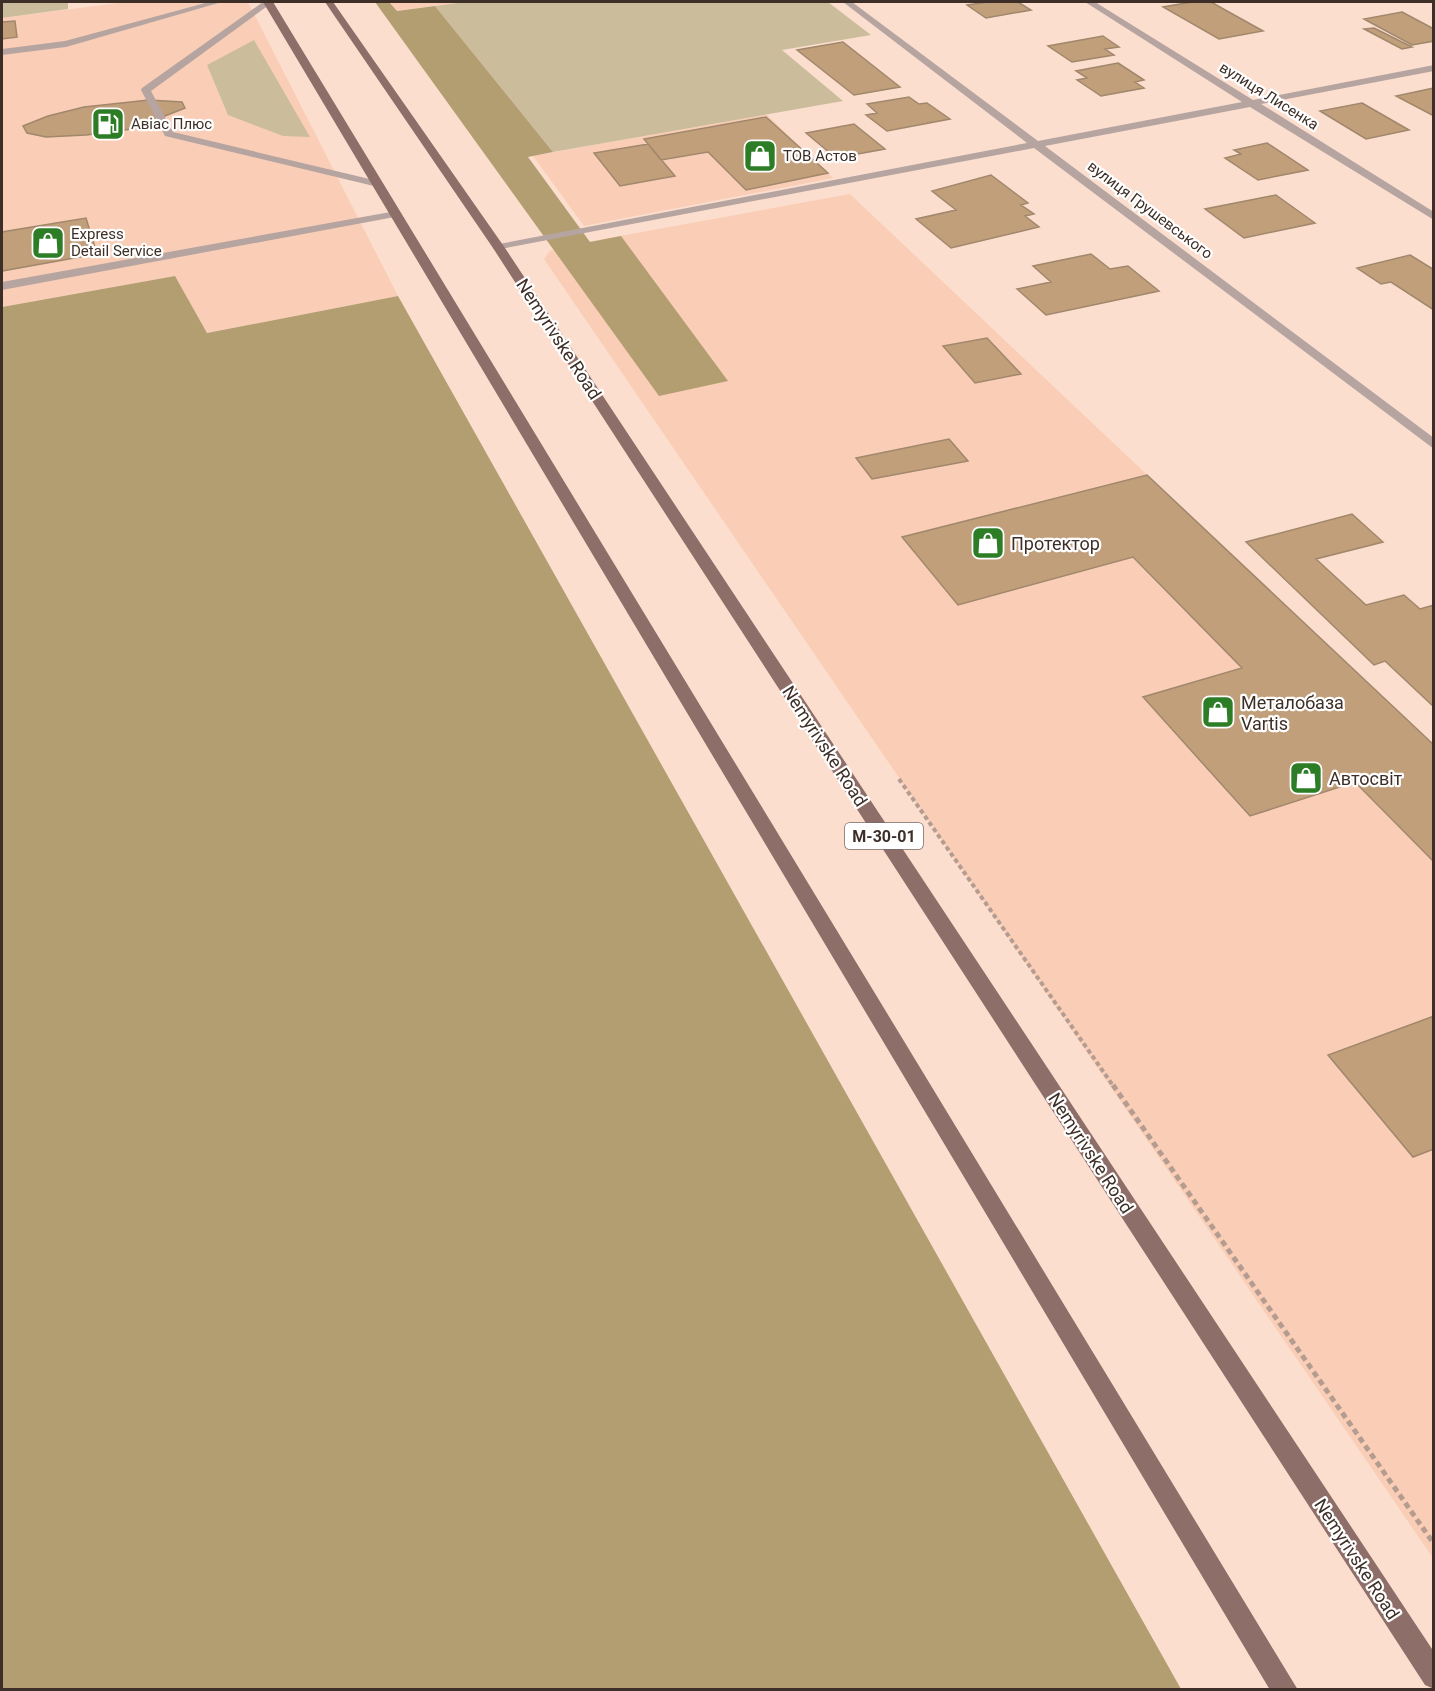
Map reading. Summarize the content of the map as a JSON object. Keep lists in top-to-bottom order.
{
  "streets": {
    "main road": ["Nemyrivske Road", "М-30-01"],
    "street": ["вулиця Лисенка", "вулиця Грушевського"]
  },
  "places": {
    "fuel station": ["Авіас Плюс"],
    "shop": [
      "ТОВ Астов",
      "Express Detail Service",
      "Протектор",
      "Металобаза Vartis",
      "Автосвіт"
    ]
  }
}
